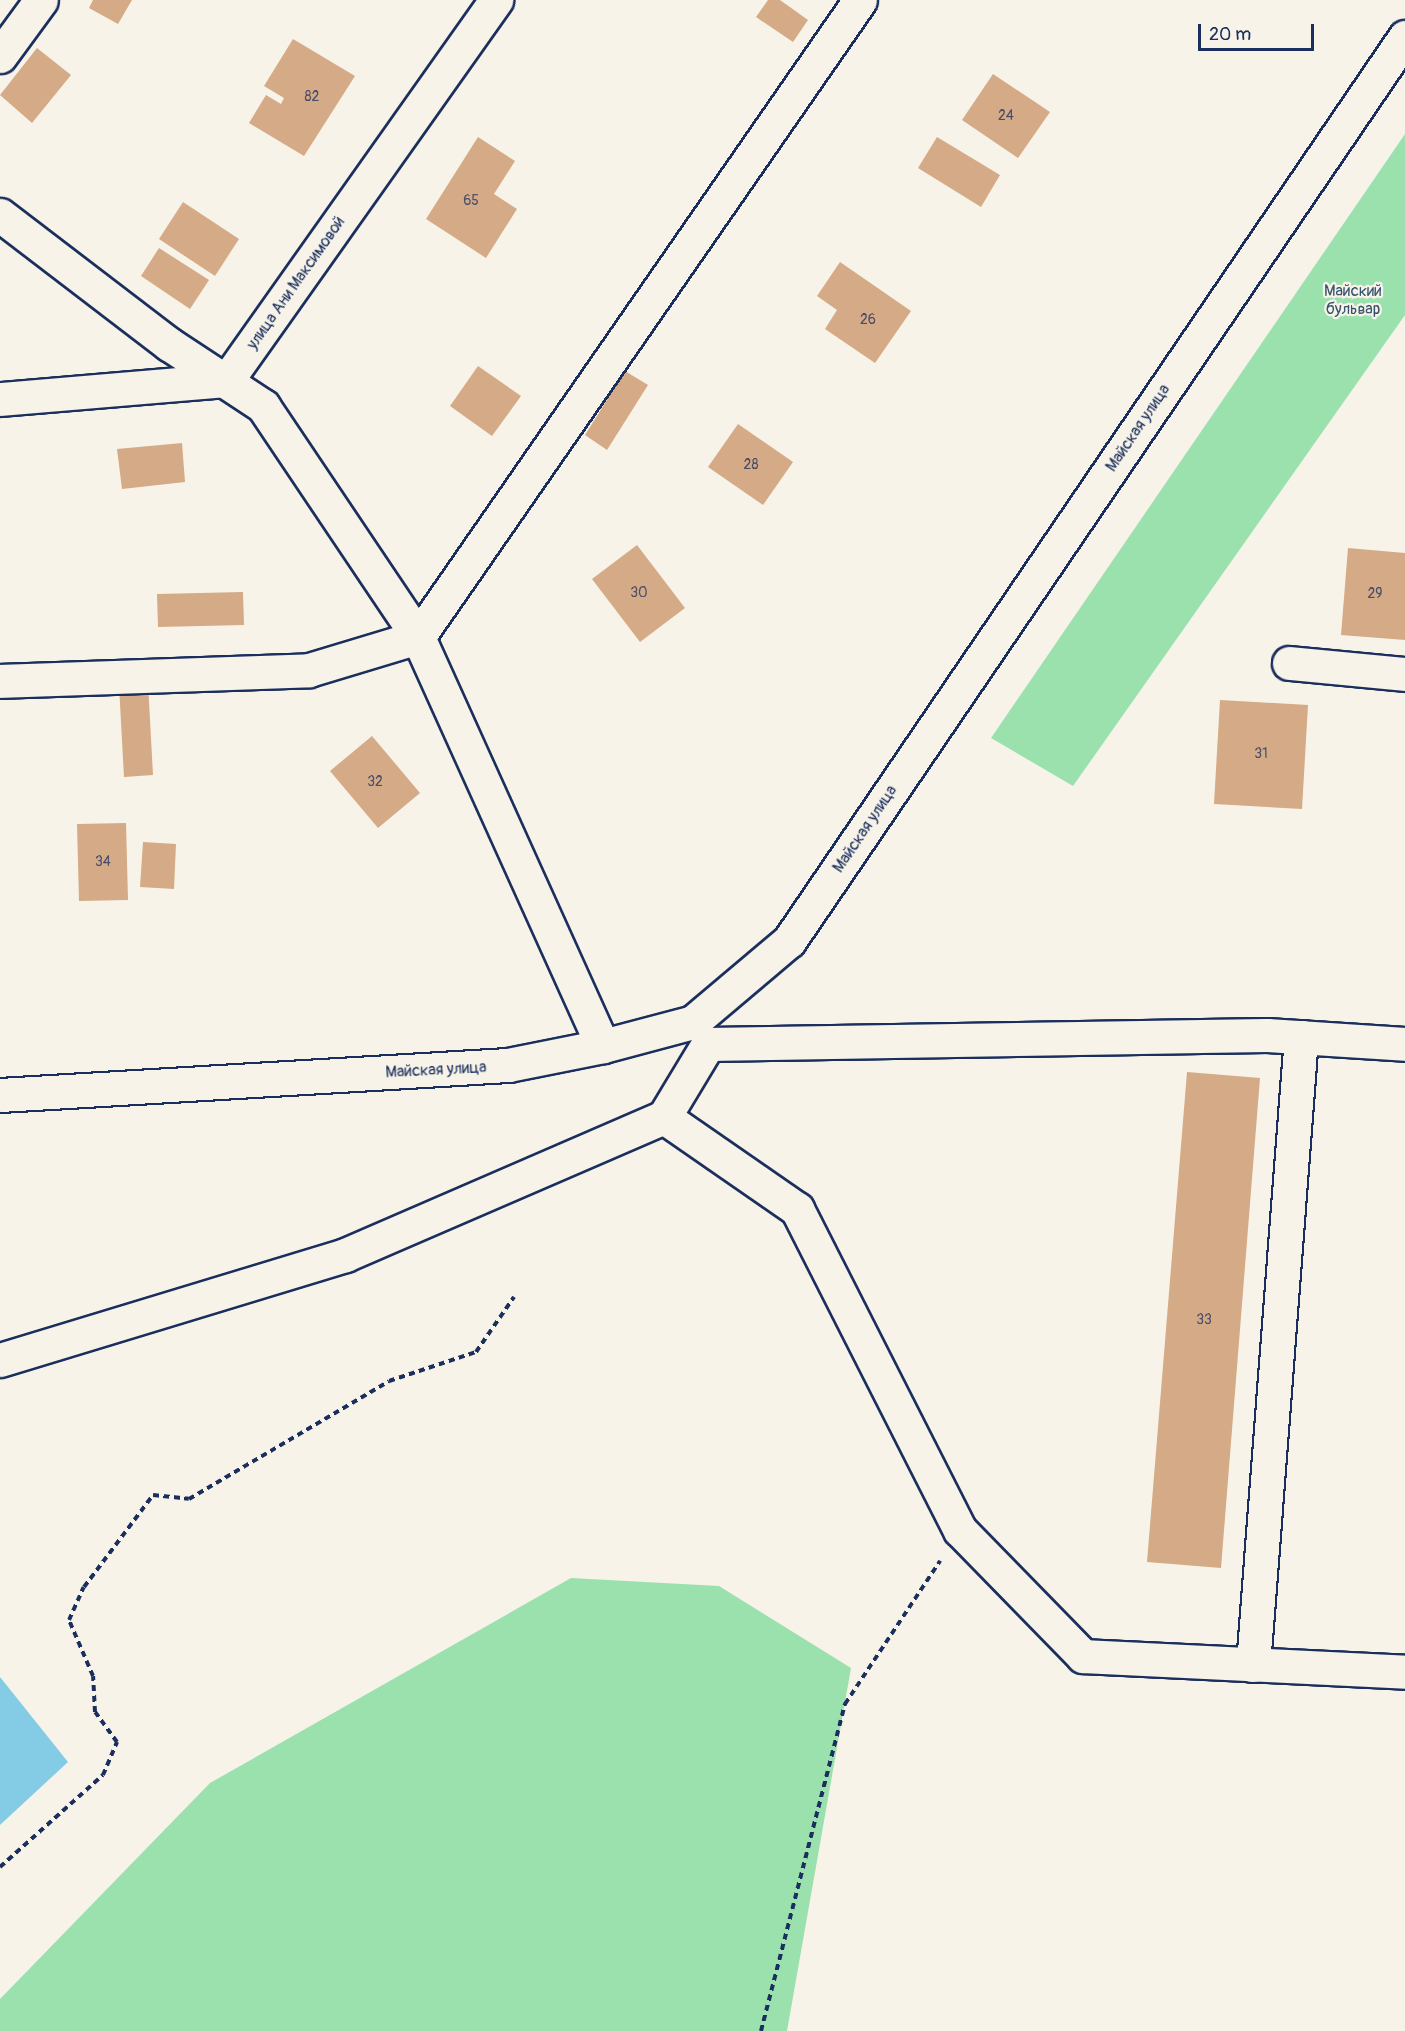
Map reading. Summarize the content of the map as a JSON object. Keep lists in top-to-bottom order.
{
  "streets": {
    "street": ["улица Ани Максимовой", "Майская улица"]
  },
  "parks": ["Майский бульвар"],
  "house_numbers": [
    "82",
    "24",
    "65",
    "26",
    "28",
    "30",
    "29",
    "31",
    "32",
    "34",
    "33"
  ],
  "scale_bar": "20 m"
}
